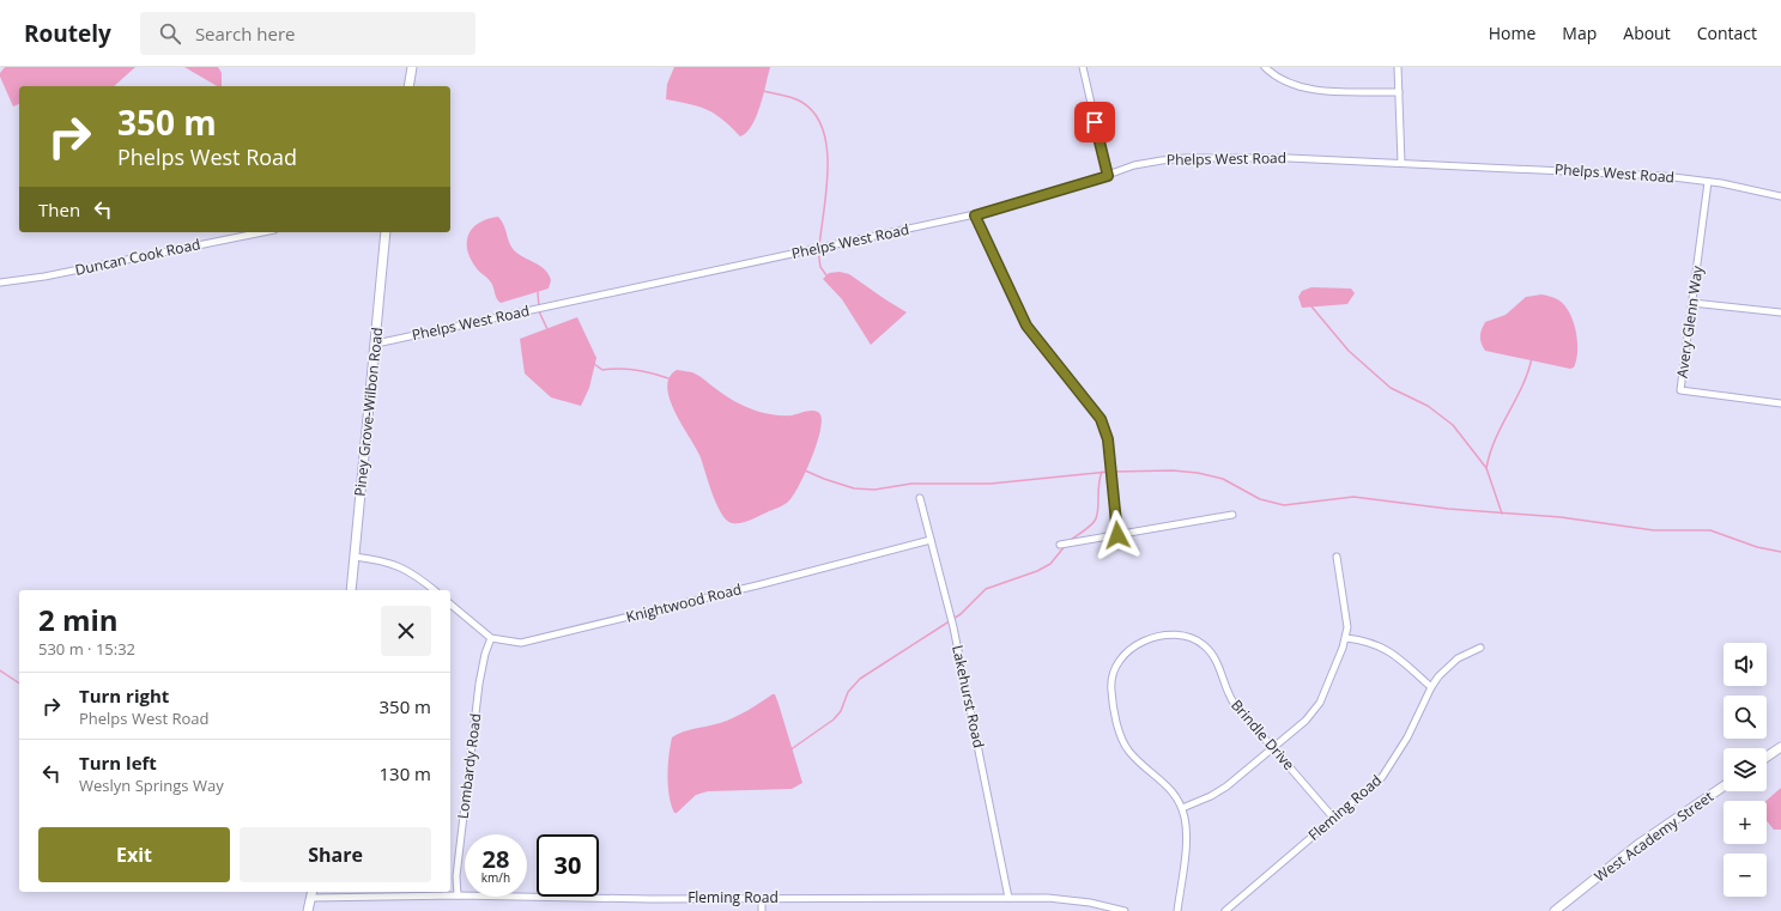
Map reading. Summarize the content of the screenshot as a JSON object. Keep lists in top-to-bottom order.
{
  "streets": {
    "street": [
      "Phelps West Road",
      "Duncan Cook Road",
      "Avery Glenn Way",
      "Piney Grove-Wilbon Road",
      "Knightwood Road",
      "Lakehurst Road",
      "Brindle Drive",
      "Lombardy Road",
      "Fleming Road",
      "West Academy Street"
    ]
  },
  "crossings": [
    ["Phelps West Road", "Avery Glenn Way"],
    ["Phelps West Road", "Piney Grove-Wilbon Road"],
    ["Knightwood Road", "Lakehurst Road"],
    ["Knightwood Road", "Lombardy Road"],
    ["Lakehurst Road", "Fleming Road"],
    ["Brindle Drive", "Fleming Road"],
    ["Lombardy Road", "Fleming Road"]
  ],
  "page": {
    "header": "Routely",
    "search": "Search here",
    "nav": [
      "Home",
      "Map",
      "About",
      "Contact"
    ],
    "turn": ["350 m", "Phelps West Road"],
    "then": "Then",
    "heading": ["2 min", "530 m · 15:32"],
    "map_buttons": ["+", "−"],
    "list": [
      {
        "name": "Turn right",
        "note": "Phelps West Road",
        "value": "350 m"
      },
      {
        "name": "Turn left",
        "note": "Weslyn Springs Way",
        "value": "130 m"
      }
    ],
    "buttons": ["Exit", "Share"],
    "speed": "28 km/h",
    "limit": "30"
  }
}
